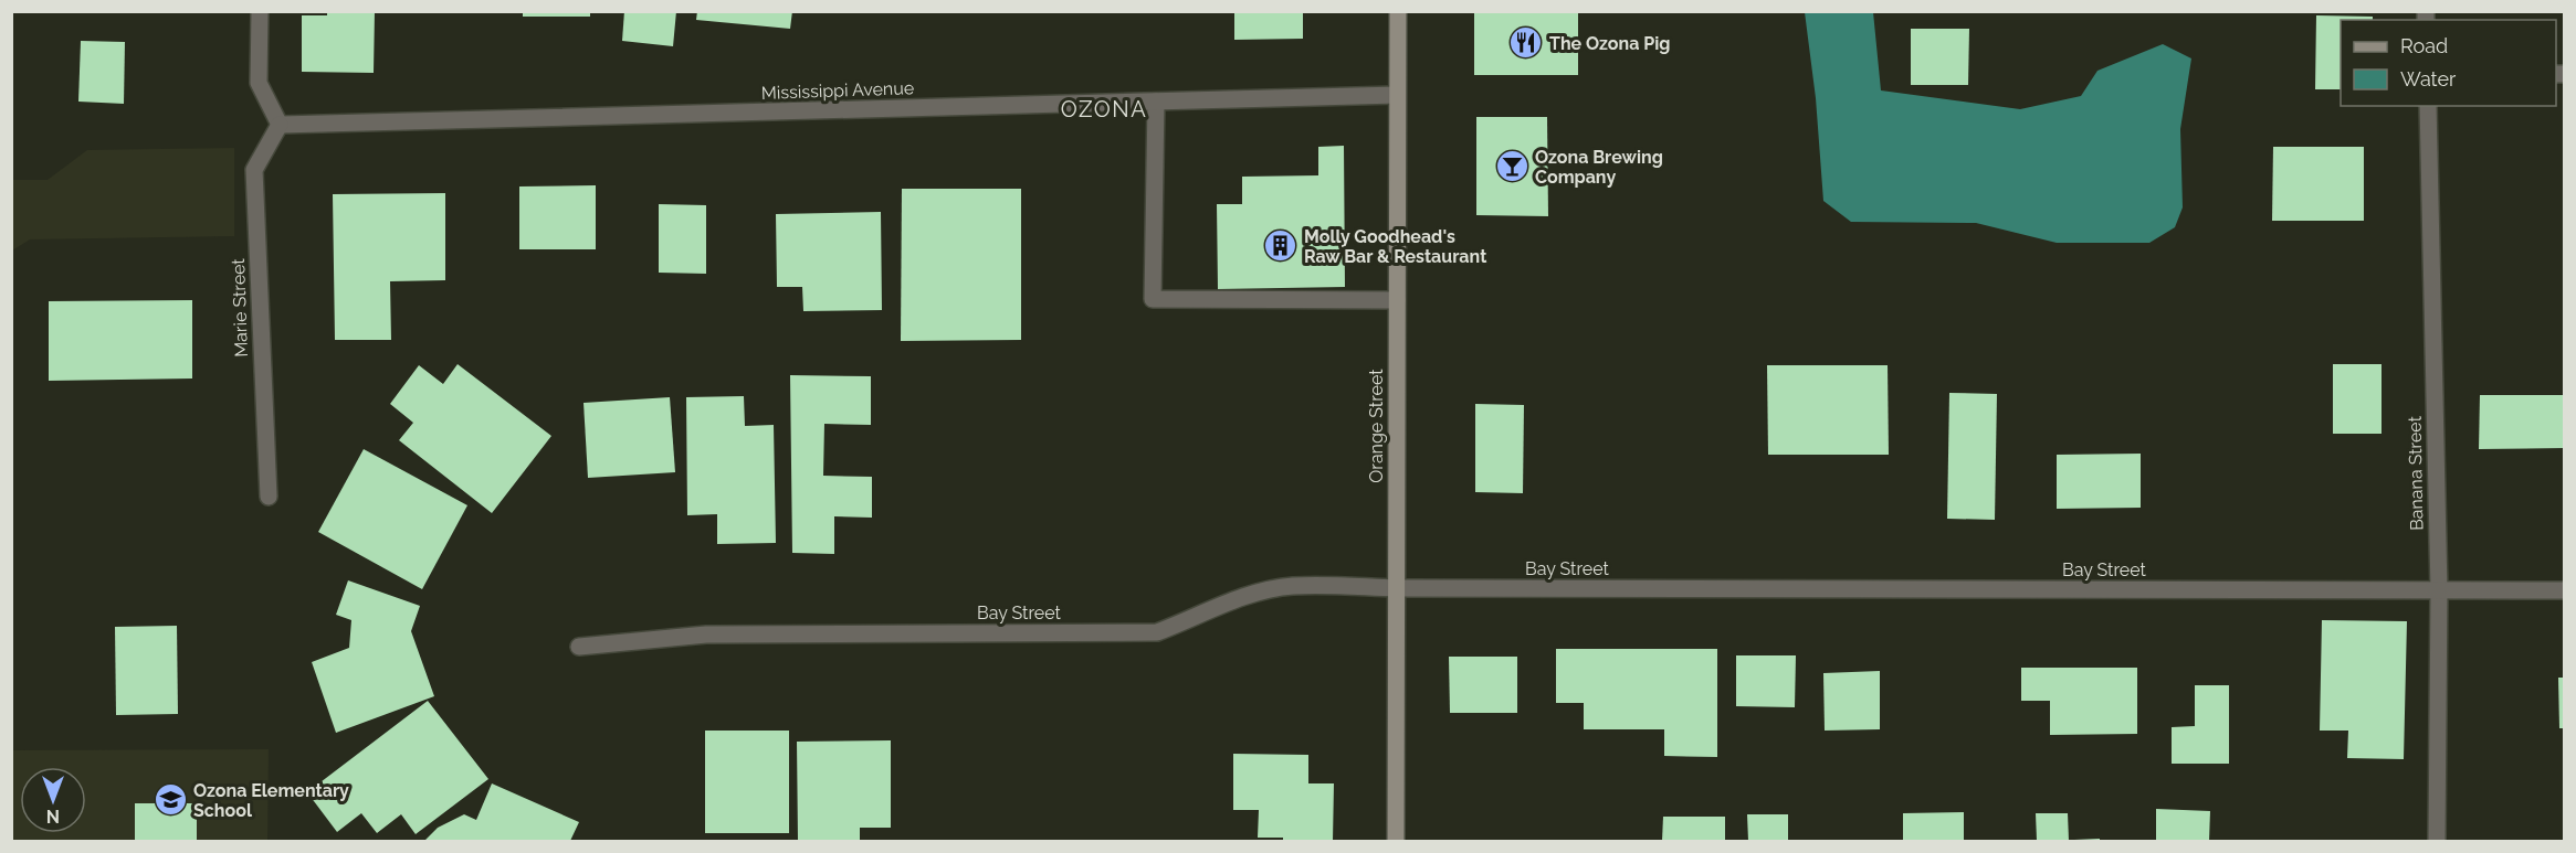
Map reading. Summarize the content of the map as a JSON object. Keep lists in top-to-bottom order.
{
  "streets": {
    "street": [
      "Mississippi Avenue",
      "Marie Street",
      "Orange Street",
      "Banana Street",
      "Bay Street"
    ]
  },
  "crossings": [
    ["Mississippi Avenue", "Marie Street"],
    ["Mississippi Avenue", "Orange Street"],
    ["Orange Street", "Bay Street"],
    ["Banana Street", "Bay Street"]
  ],
  "districts": ["OZONA"],
  "places": {
    "restaurant": ["The Ozona Pig"],
    "bar": ["Ozona Brewing Company"],
    "building": ["Molly Goodhead's Raw Bar & Restaurant"],
    "school or university": ["Ozona Elementary School"]
  },
  "legend": ["Road", "Water"],
  "north": "bottom"
}
